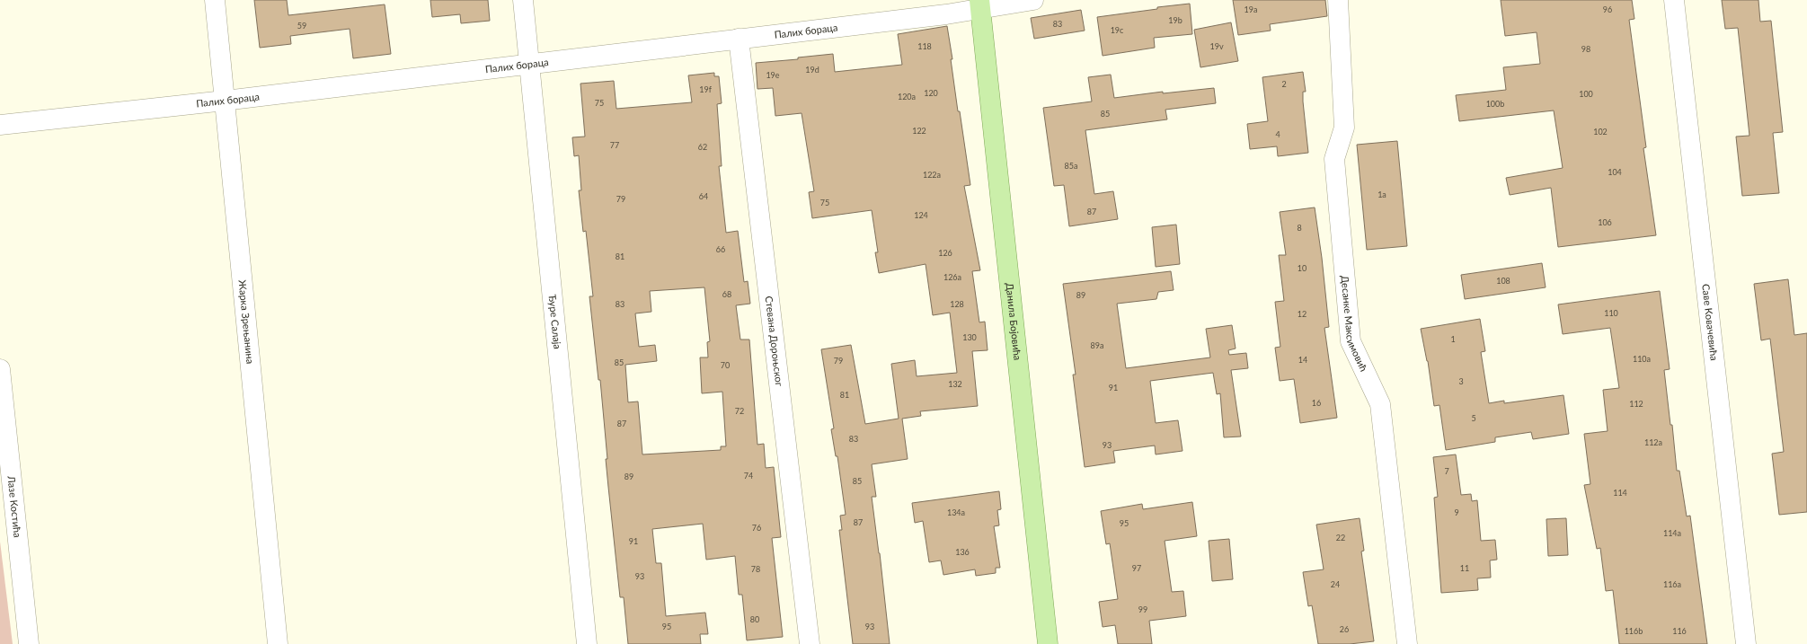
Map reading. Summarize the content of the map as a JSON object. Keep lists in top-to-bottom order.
{
  "streets": {
    "main road": ["Данила Бојовића"],
    "street": [
      "Палих бораца",
      "Жарка Зрењанина",
      "Ђуре Салаја",
      "Саве Ковачевића",
      "Десанке Максимовић",
      "Стевана Дороњског",
      "Лазе Костића"
    ]
  },
  "crossings": [
    ["Палих бораца", "Жарка Зрењанина"],
    ["Палих бораца", "Ђуре Салаја"],
    ["Палих бораца", "Данила Бојовића"],
    ["Палих бораца", "Стевана Дороњског"]
  ],
  "house_numbers": [
    "19a",
    "96",
    "19b",
    "83",
    "59",
    "19c",
    "118",
    "19v",
    "98",
    "19d",
    "19e",
    "2",
    "19f",
    "120",
    "100",
    "120a",
    "75",
    "100b",
    "85",
    "122",
    "102",
    "4",
    "77",
    "62",
    "85a",
    "104",
    "122a",
    "1a",
    "64",
    "79",
    "75",
    "87",
    "124",
    "106",
    "8",
    "66",
    "126",
    "81",
    "10",
    "126a",
    "108",
    "68",
    "89",
    "83",
    "128",
    "110",
    "12",
    "130",
    "1",
    "89a",
    "110a",
    "14",
    "79",
    "85",
    "70",
    "3",
    "132",
    "91",
    "81",
    "16",
    "112",
    "72",
    "5",
    "87",
    "83",
    "112a",
    "93",
    "7",
    "74",
    "89",
    "85",
    "114",
    "134a",
    "9",
    "87",
    "95",
    "76",
    "114a",
    "22",
    "91",
    "136",
    "97",
    "11",
    "78",
    "93",
    "24",
    "116a",
    "99",
    "80",
    "95",
    "93",
    "26",
    "116b",
    "116"
  ]
}
